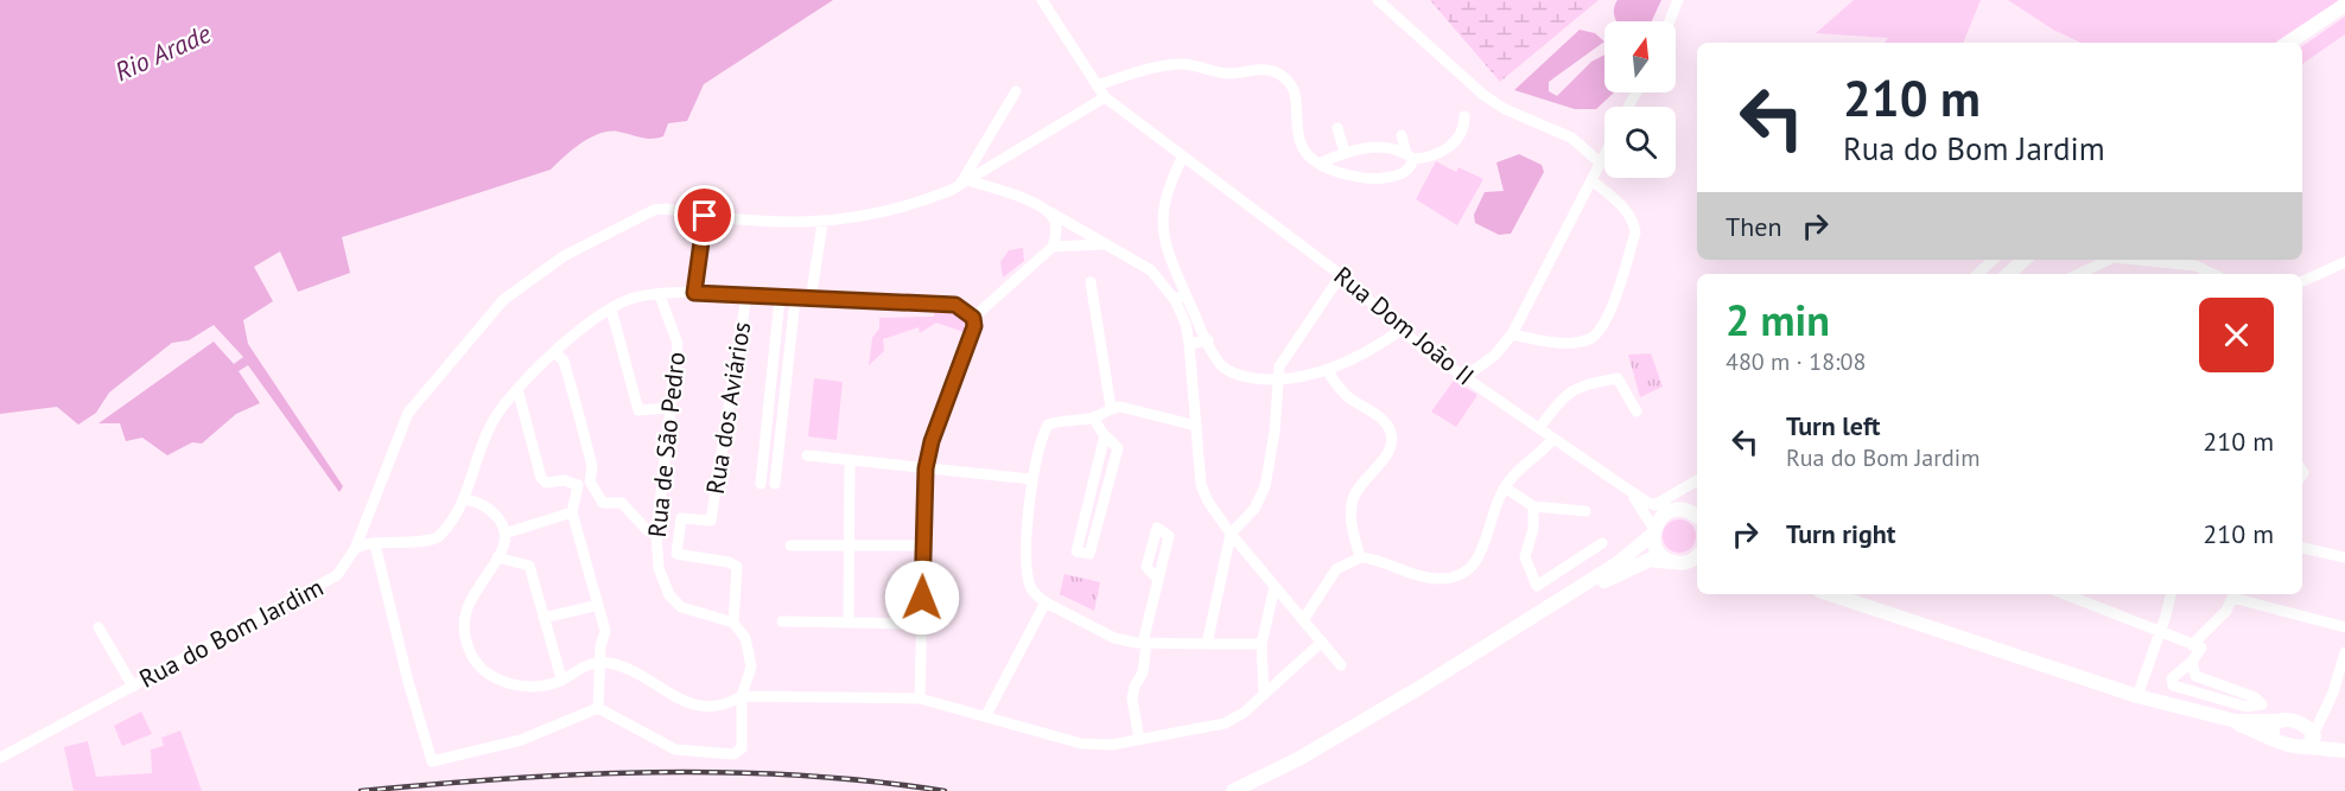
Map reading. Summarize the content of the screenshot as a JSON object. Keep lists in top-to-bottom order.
{
  "streets": {
    "street": [
      "Rua Dom João II",
      "Rua dos Aviários",
      "Rua de São Pedro",
      "Rua do Bom Jardim"
    ]
  },
  "crossings": [
    ["Rua Dom João II", "Rua do Bom Jardim"],
    ["Rua dos Aviários", "Rua de São Pedro"]
  ],
  "water": ["Rio Arade"],
  "north": "top",
  "page": {
    "turn": ["210 m", "Rua do Bom Jardim"],
    "then": "Then",
    "heading": ["2 min", "480 m · 18:08"],
    "list": [
      {
        "name": "Turn left",
        "note": "Rua do Bom Jardim",
        "value": "210 m"
      },
      {
        "name": "Turn right",
        "value": "210 m"
      }
    ]
  }
}
